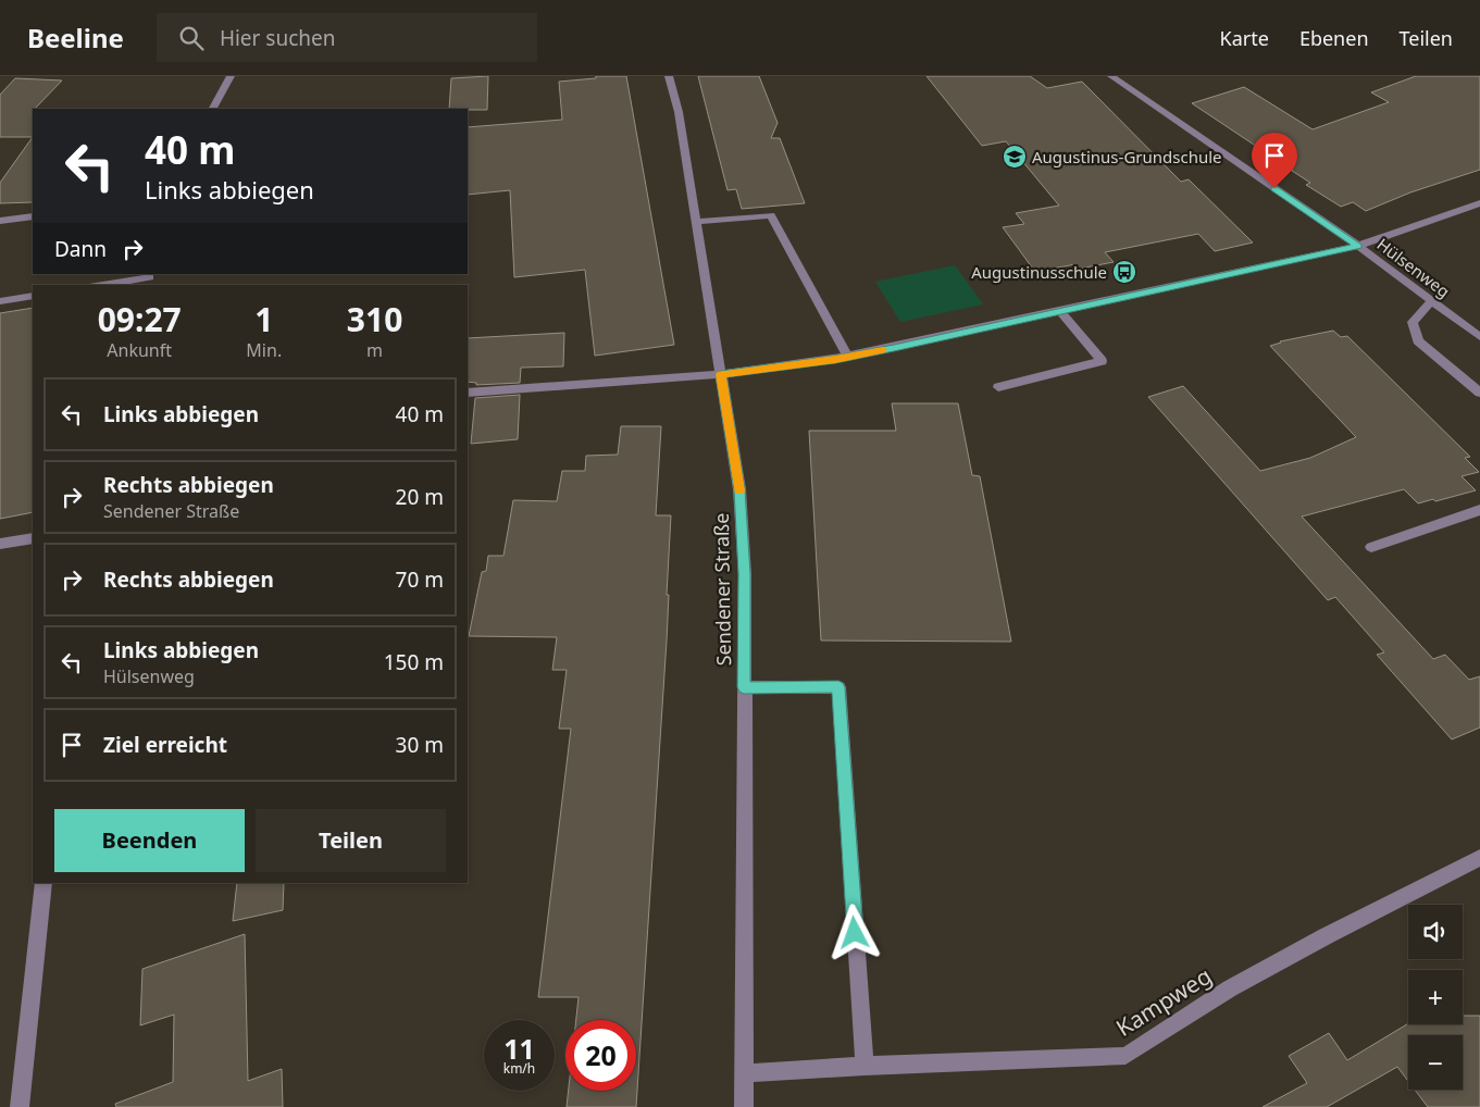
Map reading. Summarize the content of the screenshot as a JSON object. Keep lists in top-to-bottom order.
{
  "streets": {
    "street": ["Hülsenweg", "Sendener Straße", "Kampweg"]
  },
  "crossings": [
    ["Sendener Straße", "Kampweg"]
  ],
  "places": {
    "school or university": ["Augustinus-Grundschule"],
    "bus stop": ["Augustinusschule"]
  },
  "page": {
    "header": "Beeline",
    "search": "Hier suchen",
    "nav": ["Karte", "Ebenen", "Teilen"],
    "turn": ["40 m", "Links abbiegen"],
    "then": "Dann",
    "eta": [
      "09:27",
      "Ankunft",
      "1",
      "Min.",
      "310",
      "m"
    ],
    "list": [
      {
        "name": "Links abbiegen",
        "value": "40 m"
      },
      {
        "name": "Rechts abbiegen",
        "note": "Sendener Straße",
        "value": "20 m"
      },
      {
        "name": "Rechts abbiegen",
        "value": "70 m"
      },
      {
        "name": "Links abbiegen",
        "note": "Hülsenweg",
        "value": "150 m"
      },
      {
        "name": "Ziel erreicht",
        "value": "30 m"
      }
    ],
    "buttons": ["Beenden", "Teilen"],
    "map_buttons": ["+", "−"],
    "speed": "11 km/h",
    "limit": "20"
  }
}
